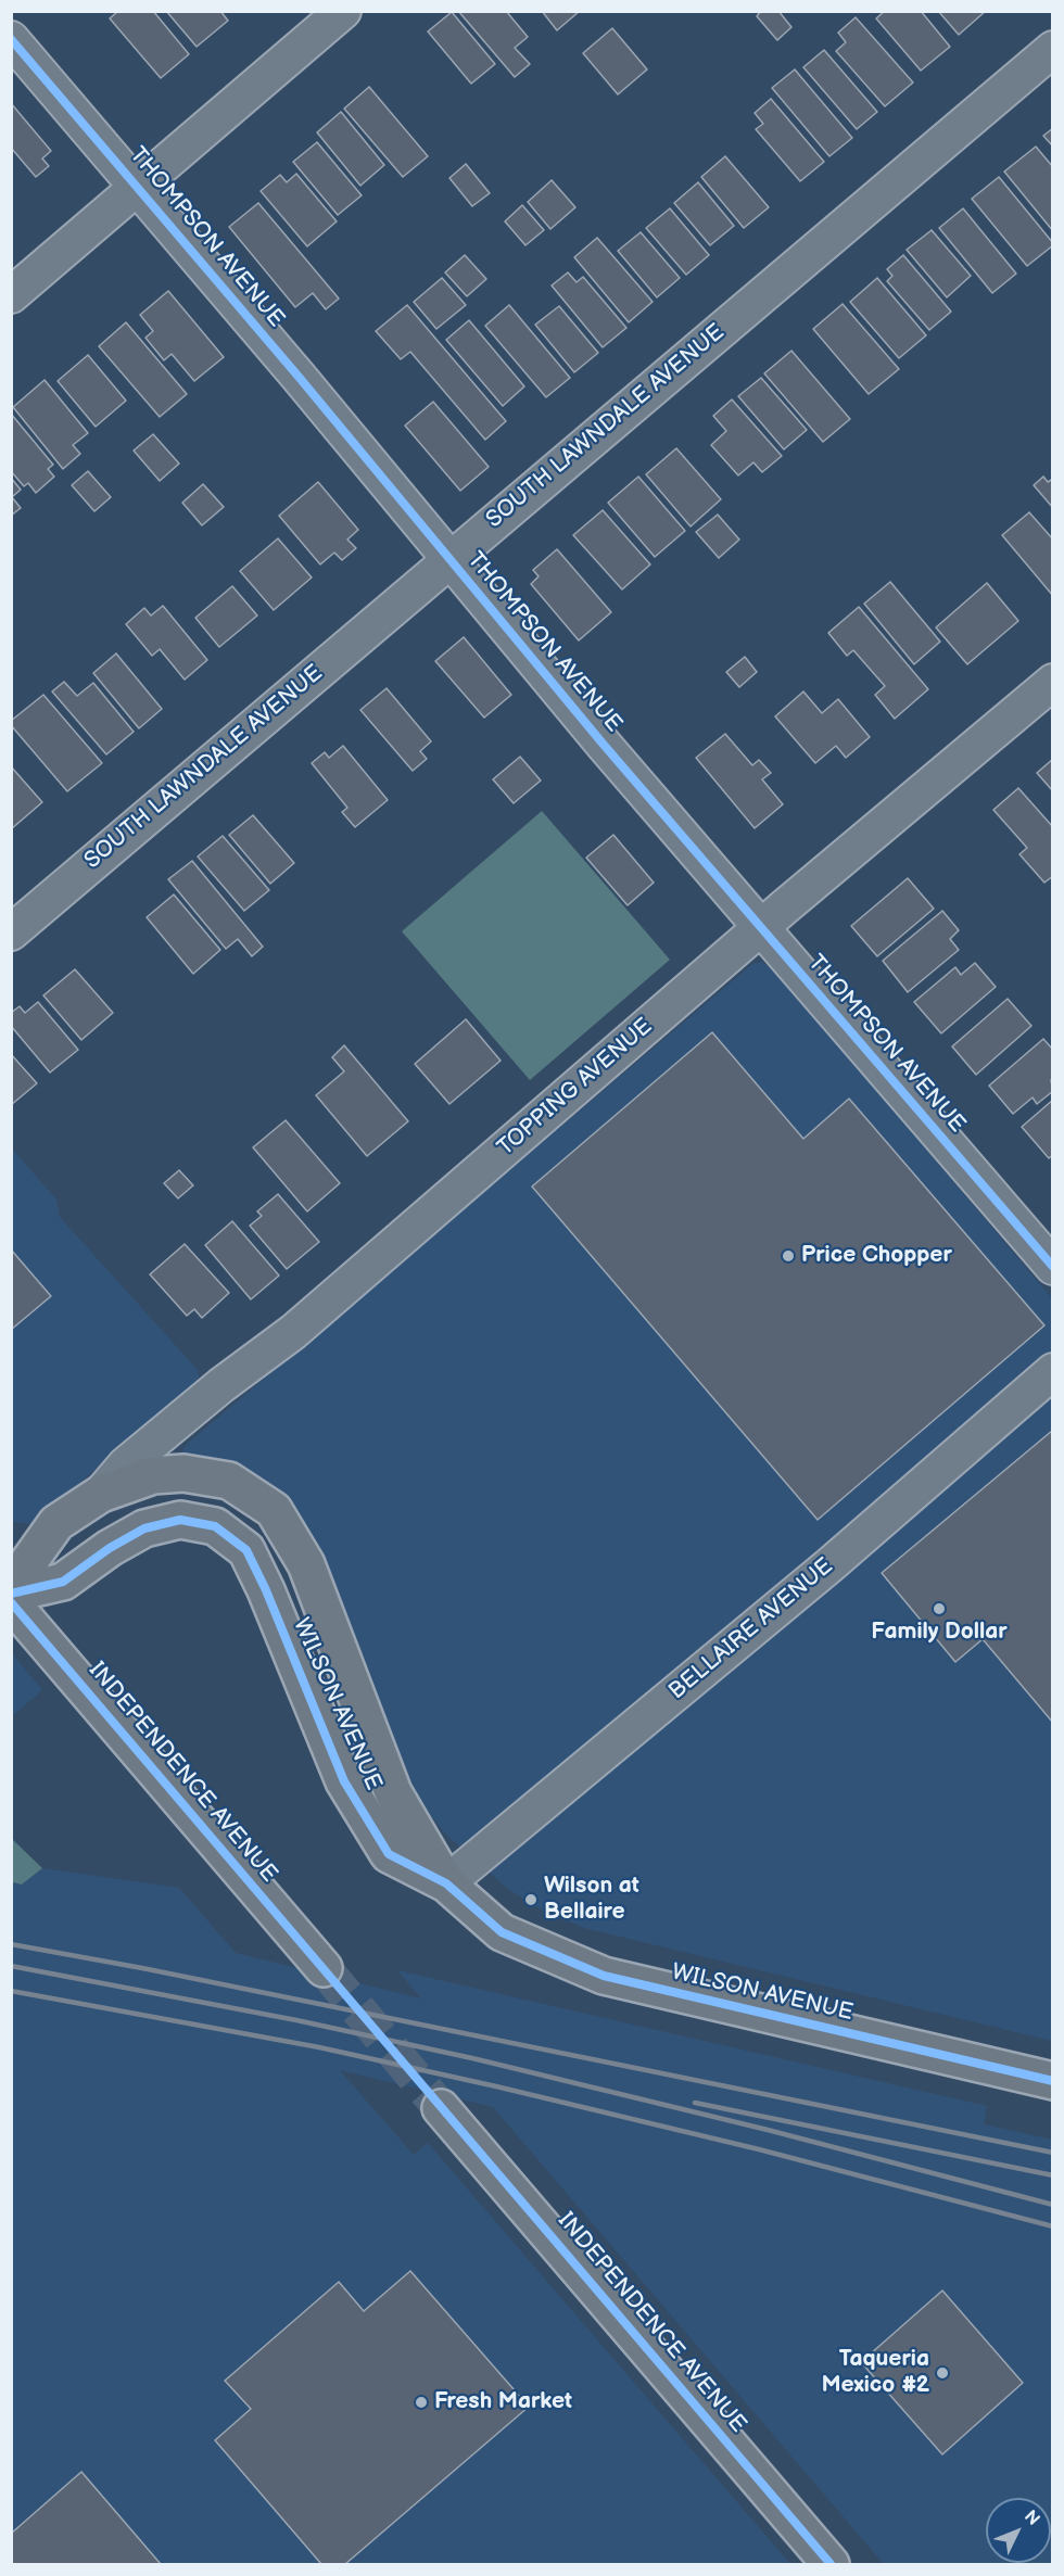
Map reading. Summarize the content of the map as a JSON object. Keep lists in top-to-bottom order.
{
  "streets": {
    "main road": ["WILSON AVENUE", "INDEPENDENCE AVENUE"],
    "street": [
      "THOMPSON AVENUE",
      "SOUTH LAWNDALE AVENUE",
      "TOPPING AVENUE",
      "BELLAIRE AVENUE"
    ]
  },
  "crossings": [
    ["THOMPSON AVENUE", "SOUTH LAWNDALE AVENUE"],
    ["THOMPSON AVENUE", "TOPPING AVENUE"],
    ["TOPPING AVENUE", "WILSON AVENUE"],
    ["BELLAIRE AVENUE", "WILSON AVENUE"]
  ],
  "places": [
    "Price Chopper",
    "Family Dollar",
    "Wilson at Bellaire",
    "Taqueria Mexico #2",
    "Fresh Market"
  ],
  "north": "top right"
}
